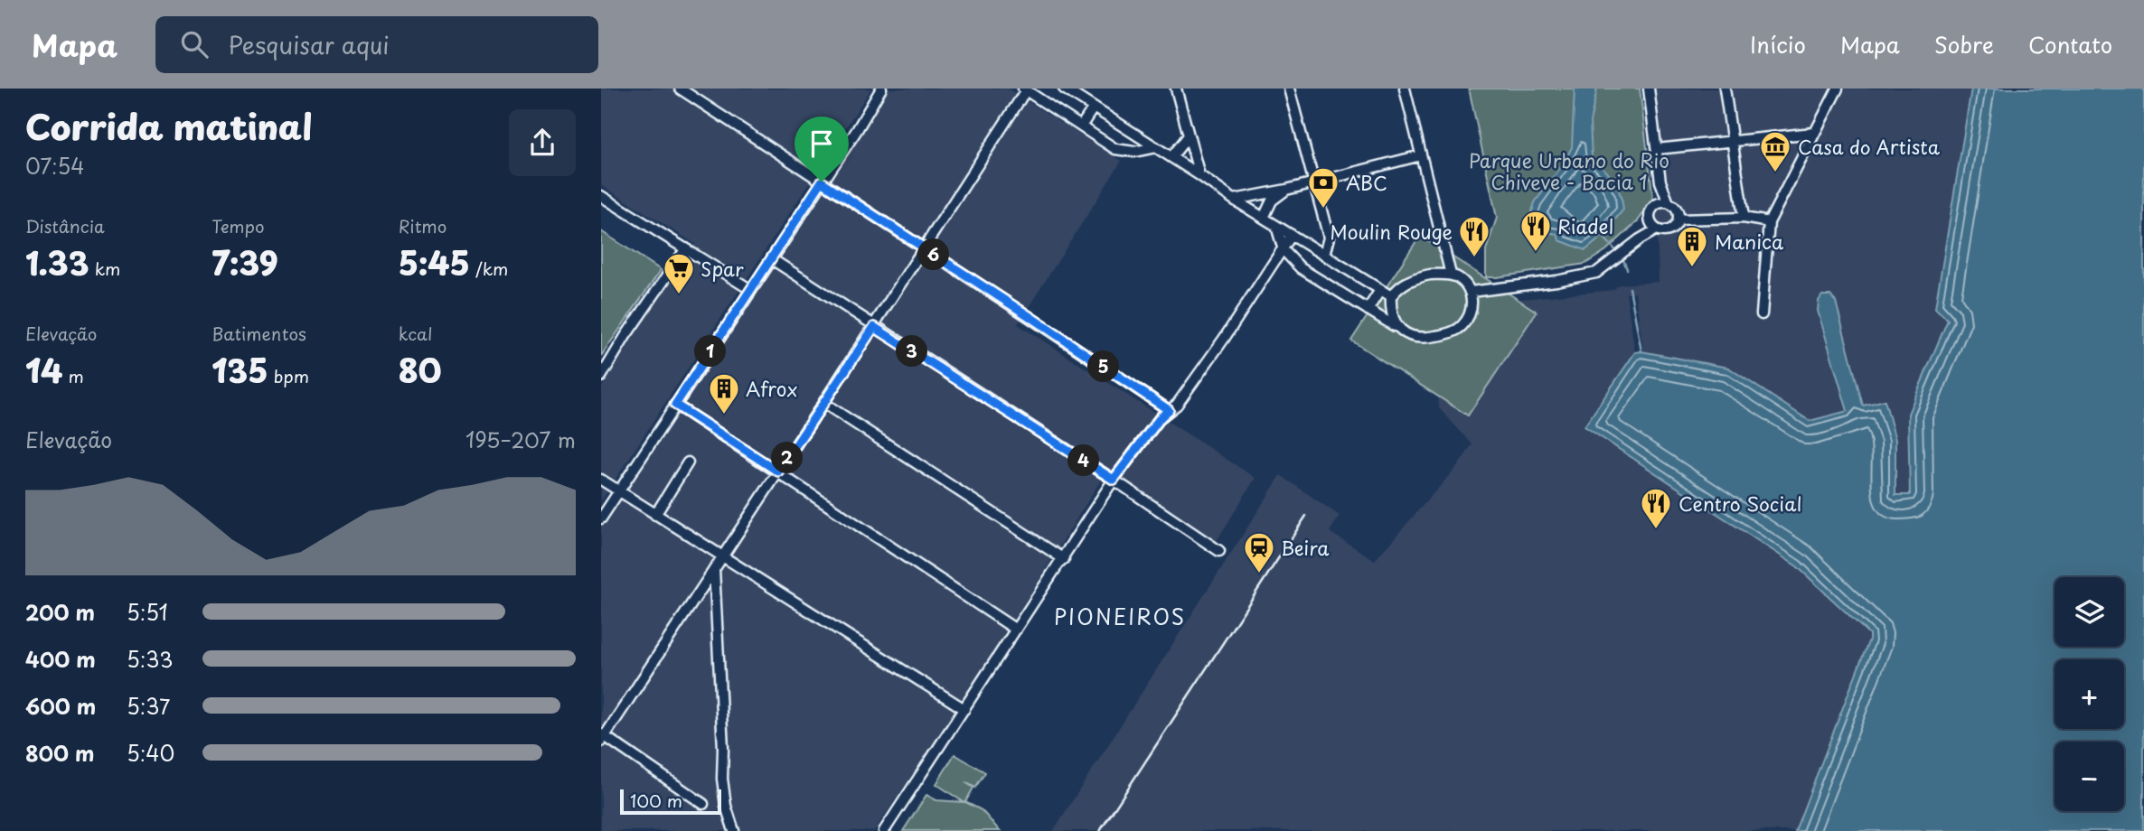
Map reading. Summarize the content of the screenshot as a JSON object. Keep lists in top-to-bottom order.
{
  "districts": ["PIONEIROS"],
  "parks": ["Parque Urbano do Rio Chiveve - Bacia 1"],
  "places": {
    "museum": ["Casa do Artista"],
    "bank": ["ABC"],
    "restaurant": ["Riadel", "Moulin Rouge", "Centro Social"],
    "building": ["Manica", "Afrox"],
    "supermarket": ["Spar"],
    "station": ["Beira"]
  },
  "scale_bar": "100 m",
  "page": {
    "header": "Mapa",
    "search": "Pesquisar aqui",
    "nav": [
      "Início",
      "Mapa",
      "Sobre",
      "Contato"
    ],
    "heading": ["Corrida matinal", "07:54"],
    "stats": [
      ["Distância", "1.33 km"],
      ["Tempo", "7:39"],
      ["Ritmo", "5:45 /km"],
      ["Elevação", "14 m"],
      ["Batimentos", "135 bpm"],
      ["kcal", "80"]
    ],
    "pins": [
      "6",
      "1",
      "3",
      "5",
      "2",
      "4"
    ],
    "chart": ["Elevação", "195–207 m"],
    "map_buttons": ["+", "−"],
    "list": [
      {
        "name": "200 m",
        "note": "5:51"
      },
      {
        "name": "400 m",
        "note": "5:33"
      },
      {
        "name": "600 m",
        "note": "5:37"
      },
      {
        "name": "800 m",
        "note": "5:40"
      }
    ],
    "scale": "100 m"
  }
}
